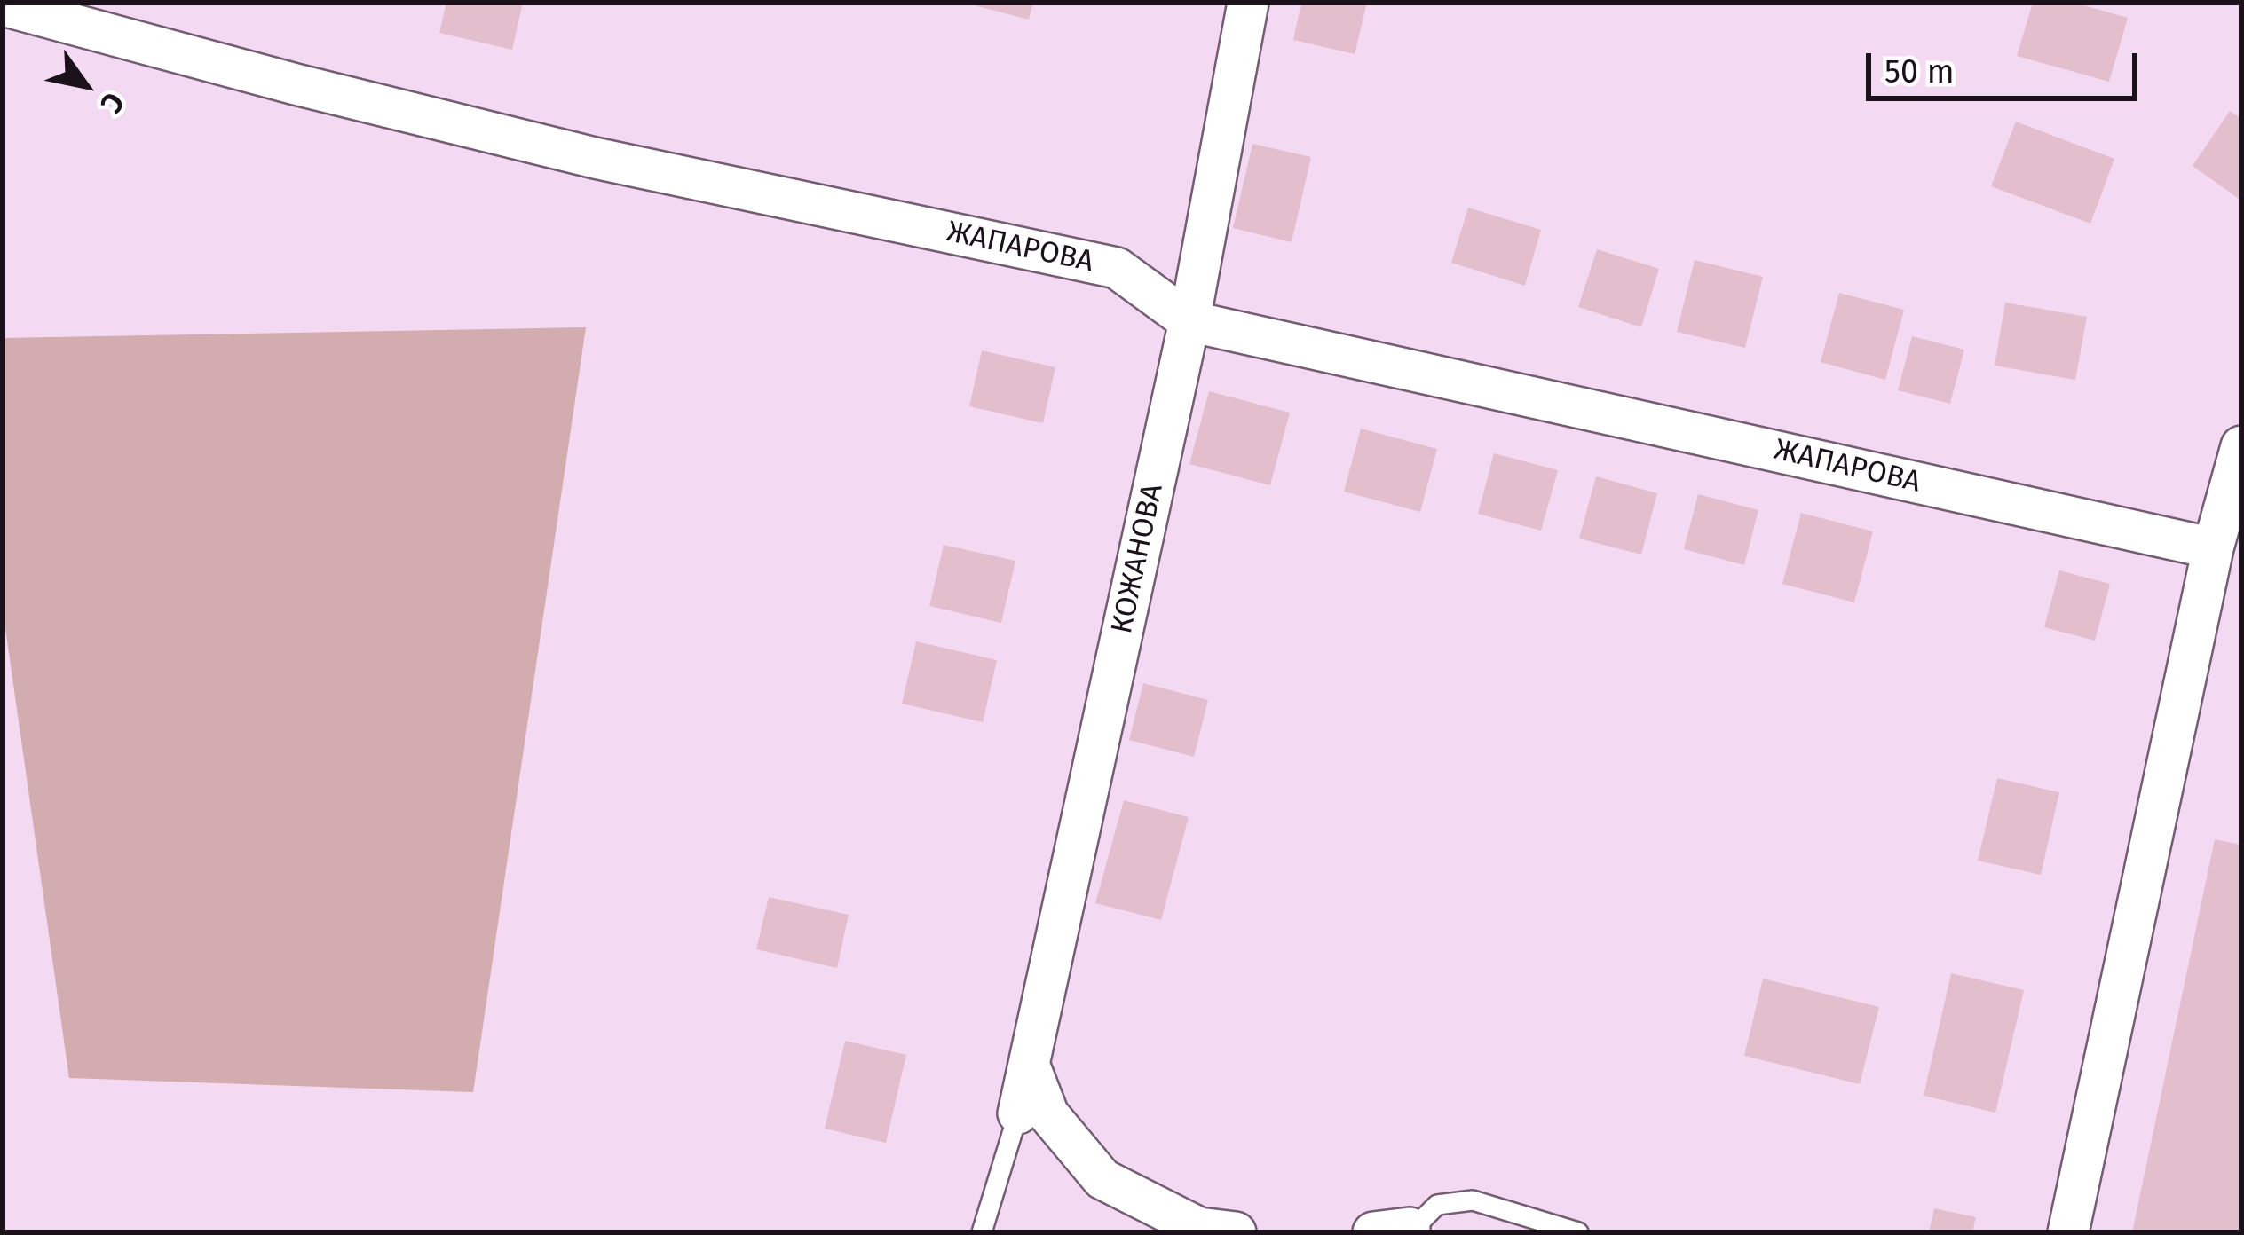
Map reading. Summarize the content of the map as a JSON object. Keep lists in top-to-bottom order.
{
  "streets": {
    "street": ["ЖАПАРОВА", "КОЖАНОВА"]
  },
  "crossings": [
    ["ЖАПАРОВА", "КОЖАНОВА"]
  ],
  "scale_bar": "50 m",
  "north": "bottom right"
}
